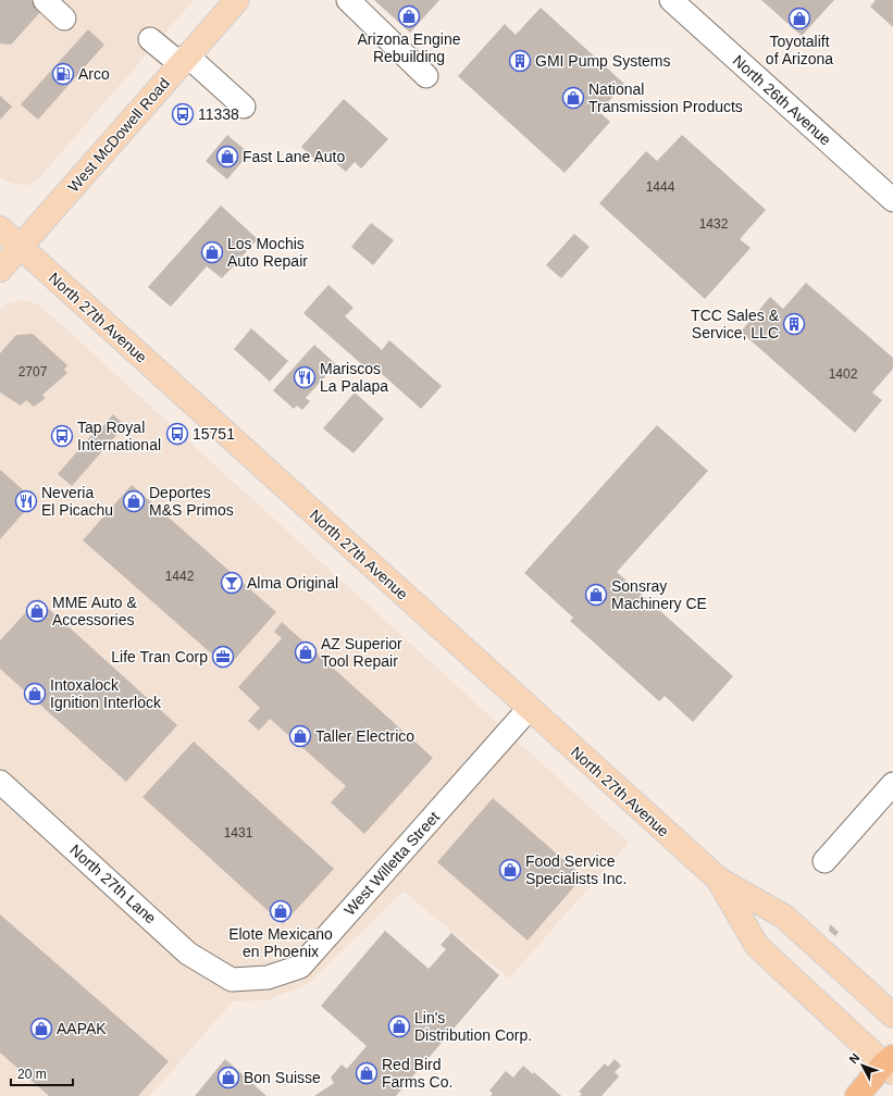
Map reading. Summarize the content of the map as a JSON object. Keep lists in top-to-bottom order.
{
  "streets": {
    "main road": ["West McDowell Road", "North 27th Avenue"],
    "street": ["North 26th Avenue", "West Willetta Street", "North 27th Lane"]
  },
  "crossings": [
    ["West McDowell Road", "North 27th Avenue"],
    ["North 27th Avenue", "West Willetta Street"],
    ["West Willetta Street", "North 27th Lane"]
  ],
  "places": {
    "shop": [
      "Arizona Engine Rebuilding",
      "Toyotalift of Arizona",
      "National Transmission Products",
      "Fast Lane Auto",
      "Los Mochis Auto Repair",
      "Deportes M&S Primos",
      "Sonsray Machinery CE",
      "MME Auto & Accessories",
      "AZ Superior Tool Repair",
      "Intoxalock Ignition Interlock",
      "Taller Electrico",
      "Food Service Specialists Inc.",
      "Elote Mexicano en Phoenix",
      "Lin's Distribution Corp.",
      "AAPAK",
      "Red Bird Farms Co.",
      "Bon Suisse"
    ],
    "building": ["GMI Pump Systems", "TCC Sales & Service, LLC"],
    "fuel station": ["Arco"],
    "bus stop": ["11338", "15751", "Tap Royal International"],
    "restaurant": ["Mariscos La Palapa", "Neveria El Picachu"],
    "bar": ["Alma Original"],
    "office": ["Life Tran Corp"]
  },
  "house_numbers": [
    "1444",
    "1432",
    "2707",
    "1402",
    "1442",
    "1431"
  ],
  "scale_bar": "20 m",
  "north": "top left"
}
